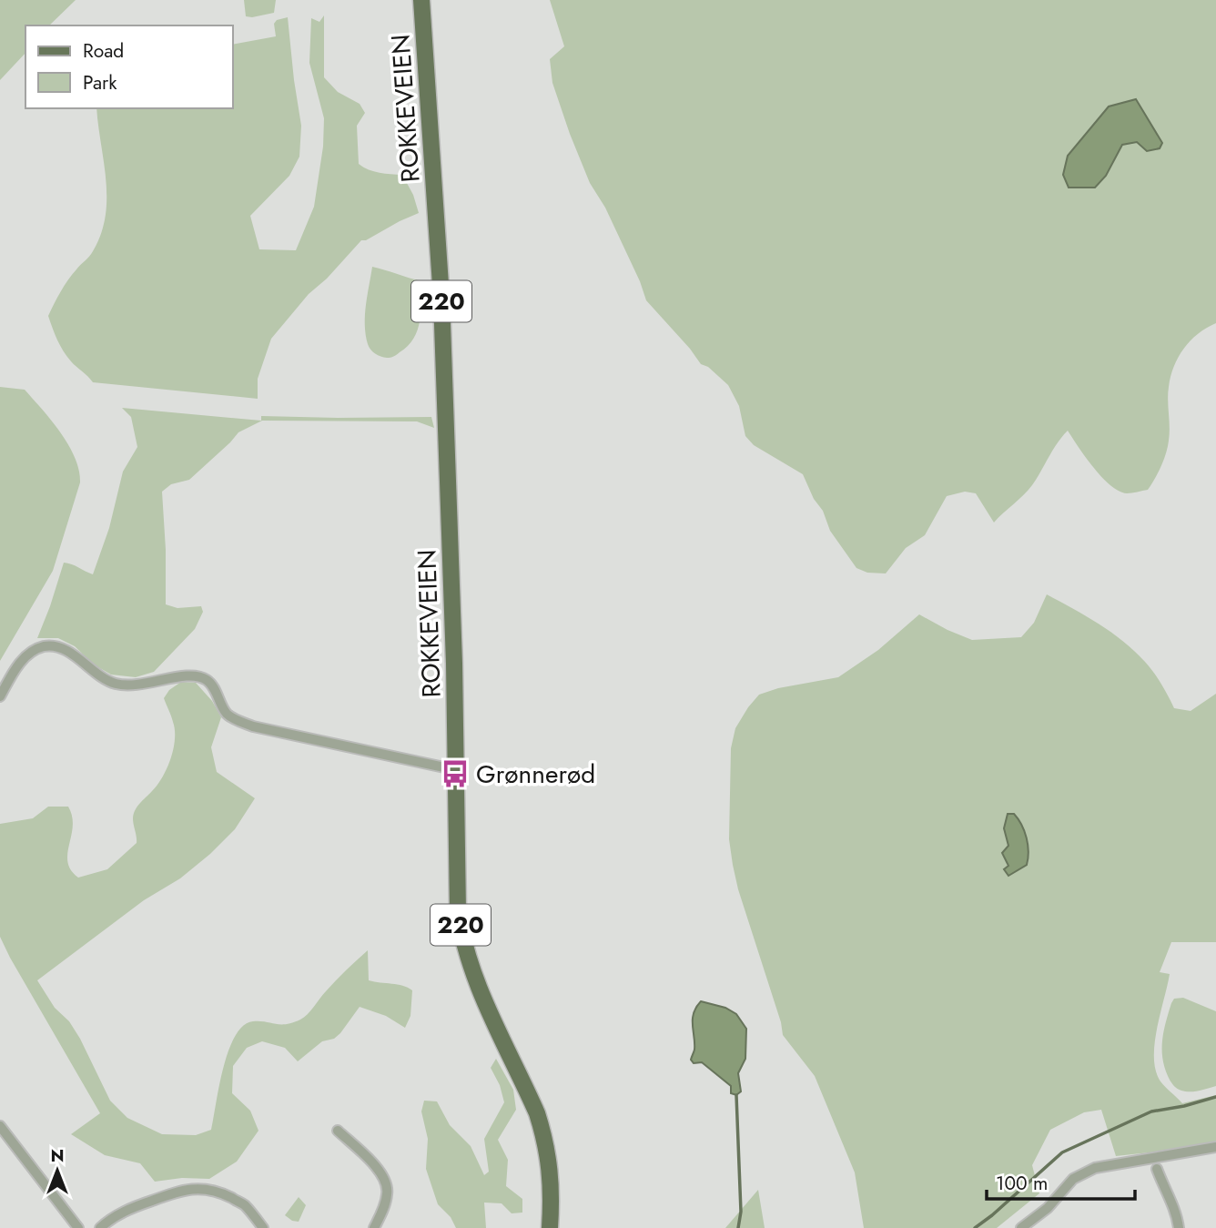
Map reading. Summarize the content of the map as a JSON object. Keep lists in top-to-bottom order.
{
  "streets": {
    "main road": ["ROKKEVEIEN", "220"]
  },
  "places": {
    "bus stop": ["Grønnerød"]
  },
  "legend": ["Road", "Park"],
  "scale_bar": "100 m",
  "north": "top"
}
